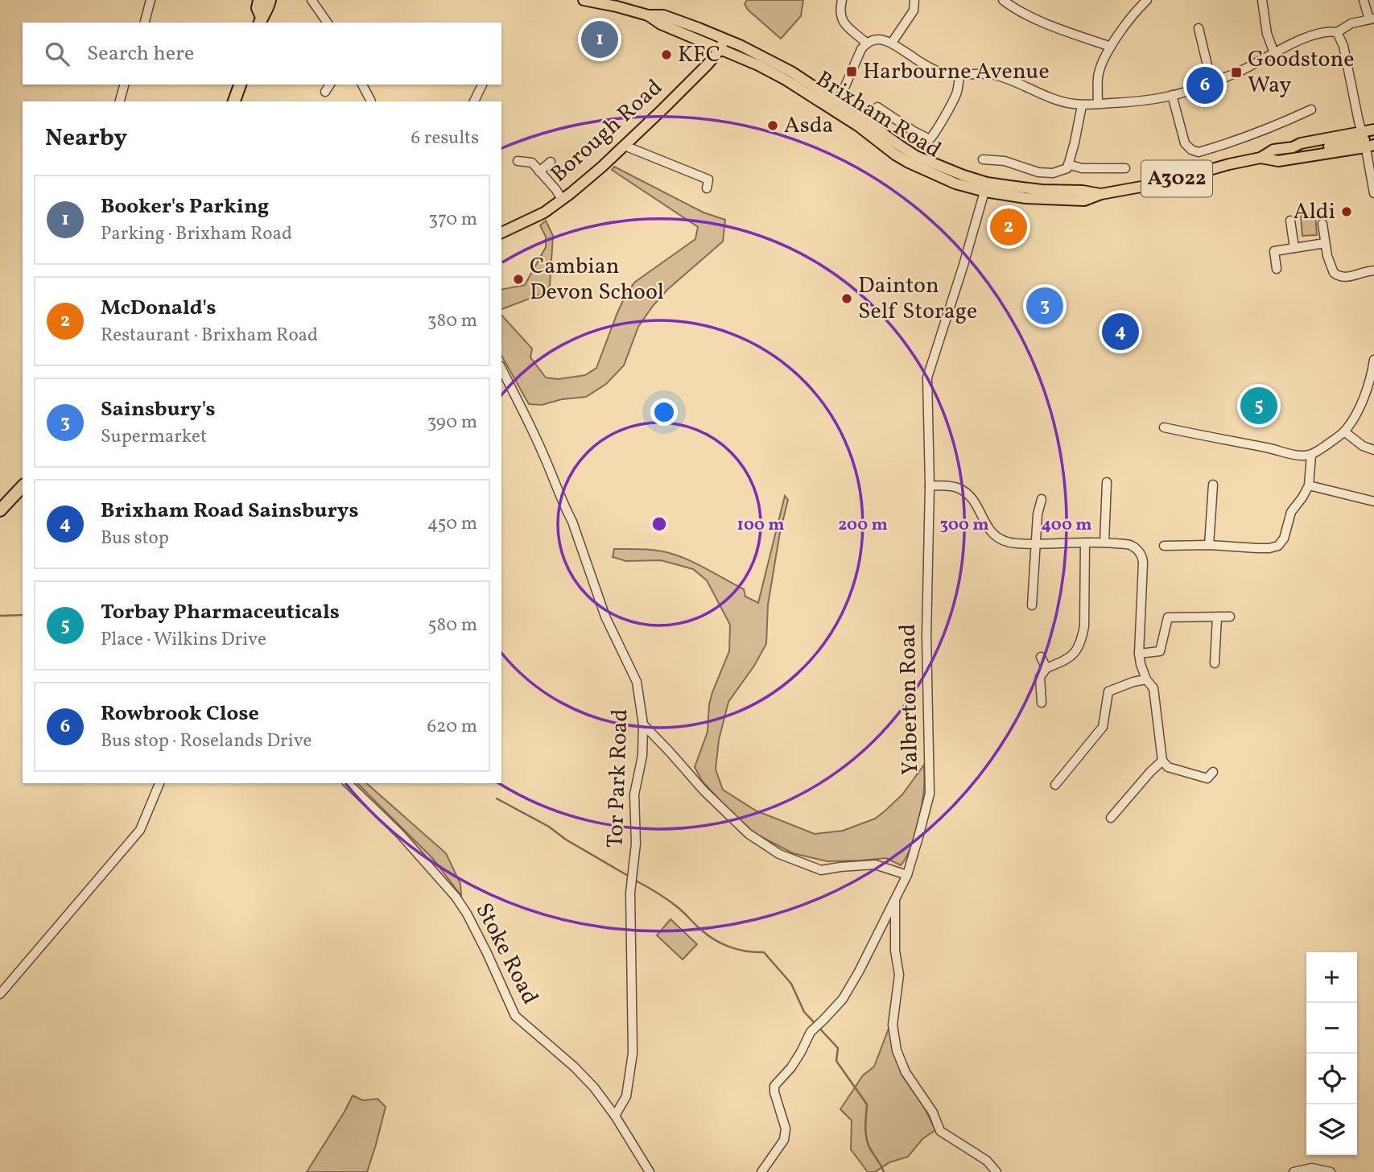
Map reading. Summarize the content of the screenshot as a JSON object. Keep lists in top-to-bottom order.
{
  "streets": {
    "main road": ["Brixham Road", "Borough Road", "A3022"],
    "street": ["Yalberton Road", "Tor Park Road", "Stoke Road"]
  },
  "crossings": [
    ["Brixham Road", "Borough Road"],
    ["Brixham Road", "Yalberton Road"],
    ["Tor Park Road", "Stoke Road"]
  ],
  "places": {
    "other": [
      "KFC",
      "Asda",
      "Aldi",
      "Cambian Devon School",
      "Dainton Self Storage"
    ],
    "transit": ["Harbourne Avenue", "Goodstone Way"]
  },
  "page": {
    "pins": [
      "1",
      "6",
      "2",
      "3",
      "4",
      "5"
    ],
    "search": "Search here",
    "heading": ["Nearby", "6 results"],
    "list": [
      {
        "mark": "1",
        "name": "Booker's Parking",
        "note": "Parking · Brixham Road",
        "value": "370 m"
      },
      {
        "mark": "2",
        "name": "McDonald's",
        "note": "Restaurant · Brixham Road",
        "value": "380 m"
      },
      {
        "mark": "3",
        "name": "Sainsbury's",
        "note": "Supermarket",
        "value": "390 m"
      },
      {
        "mark": "4",
        "name": "Brixham Road Sainsburys",
        "note": "Bus stop",
        "value": "450 m"
      },
      {
        "mark": "5",
        "name": "Torbay Pharmaceuticals",
        "note": "Place · Wilkins Drive",
        "value": "580 m"
      },
      {
        "mark": "6",
        "name": "Rowbrook Close",
        "note": "Bus stop · Roselands Drive",
        "value": "620 m"
      }
    ],
    "map_buttons": ["+", "−"]
  },
  "rings": [
    "100 m",
    "200 m",
    "300 m",
    "400 m"
  ]
}
